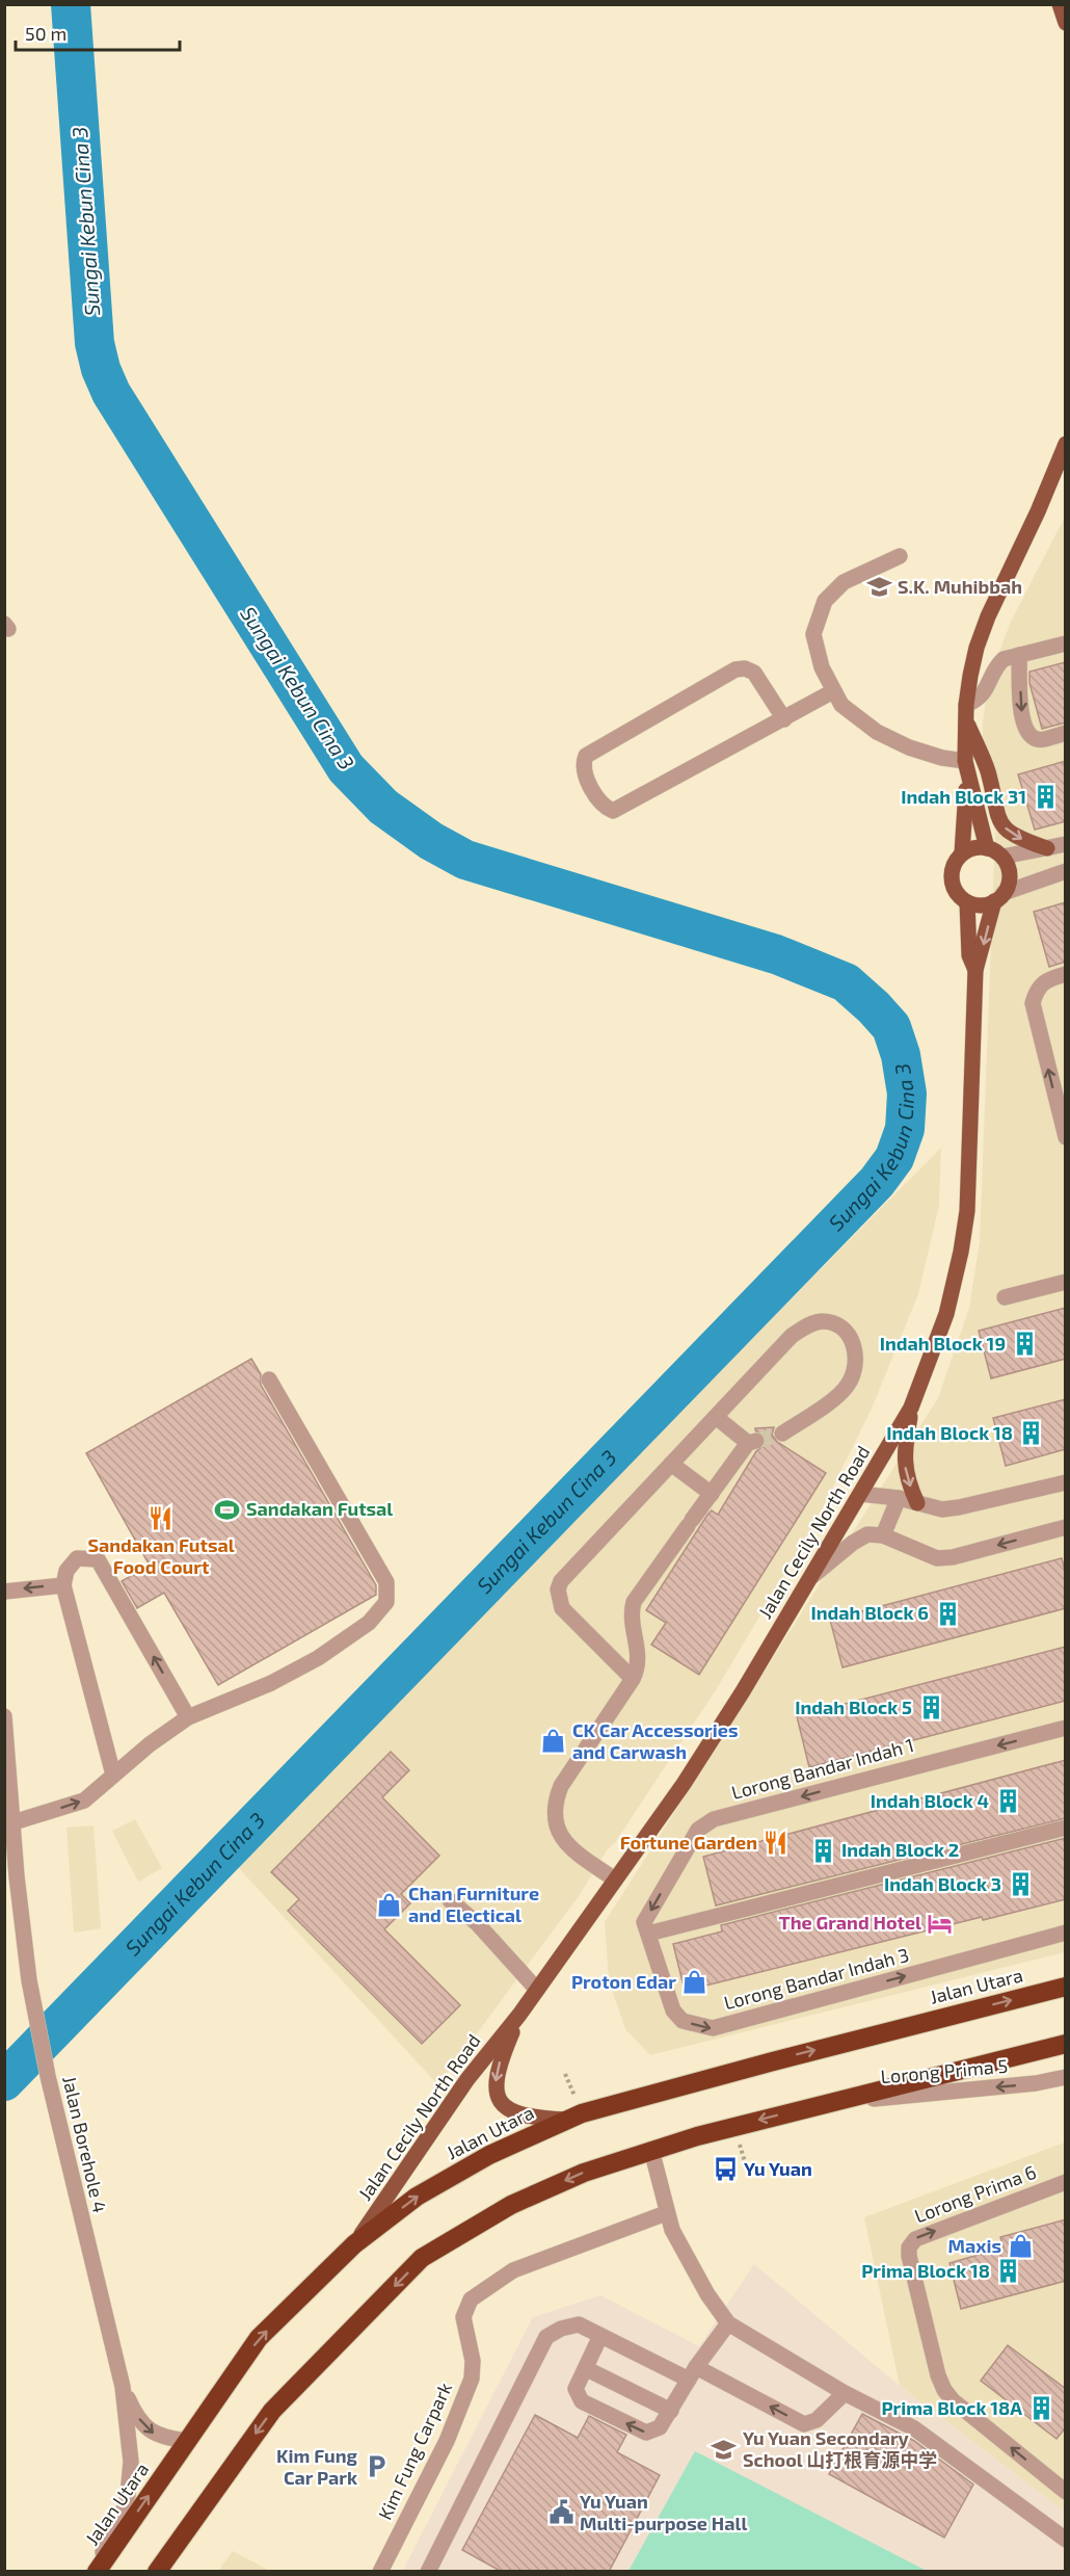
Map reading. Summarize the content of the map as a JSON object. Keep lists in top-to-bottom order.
{
  "streets": {
    "highway": ["Jalan Utara"],
    "main road": ["Jalan Cecily North Road"],
    "street": [
      "Lorong Bandar Indah 1",
      "Lorong Bandar Indah 3",
      "Lorong Prima 5",
      "Jalan Borehole 4",
      "Lorong Prima 6",
      "Kim Fung Carpark"
    ]
  },
  "crossings": [
    ["Jalan Cecily North Road", "Jalan Utara"],
    ["Lorong Bandar Indah 1", "Lorong Bandar Indah 3"],
    ["Jalan Utara", "Jalan Borehole 4"]
  ],
  "one_way": ["Lorong Prima 5"],
  "water": ["Sungai Kebun Cina 3"],
  "places": {
    "school or university": ["S.K. Muhibbah", "Yu Yuan Secondary School 山打根育源中学"],
    "building": [
      "Indah Block 31",
      "Indah Block 19",
      "Indah Block 18",
      "Indah Block 6",
      "Indah Block 5",
      "Indah Block 4",
      "Indah Block 2",
      "Indah Block 3",
      "Prima Block 18",
      "Prima Block 18A"
    ],
    "sports": ["Sandakan Futsal"],
    "restaurant": ["Sandakan Futsal Food Court", "Fortune Garden"],
    "shop": [
      "CK Car Accessories and Carwash",
      "Chan Furniture and Electical",
      "Proton Edar",
      "Maxis"
    ],
    "hotel": ["The Grand Hotel"],
    "bus stop": ["Yu Yuan"],
    "parking": ["Kim Fung Car Park"],
    "public building": ["Yu Yuan Multi-purpose Hall"]
  },
  "scale_bar": "50 m"
}
